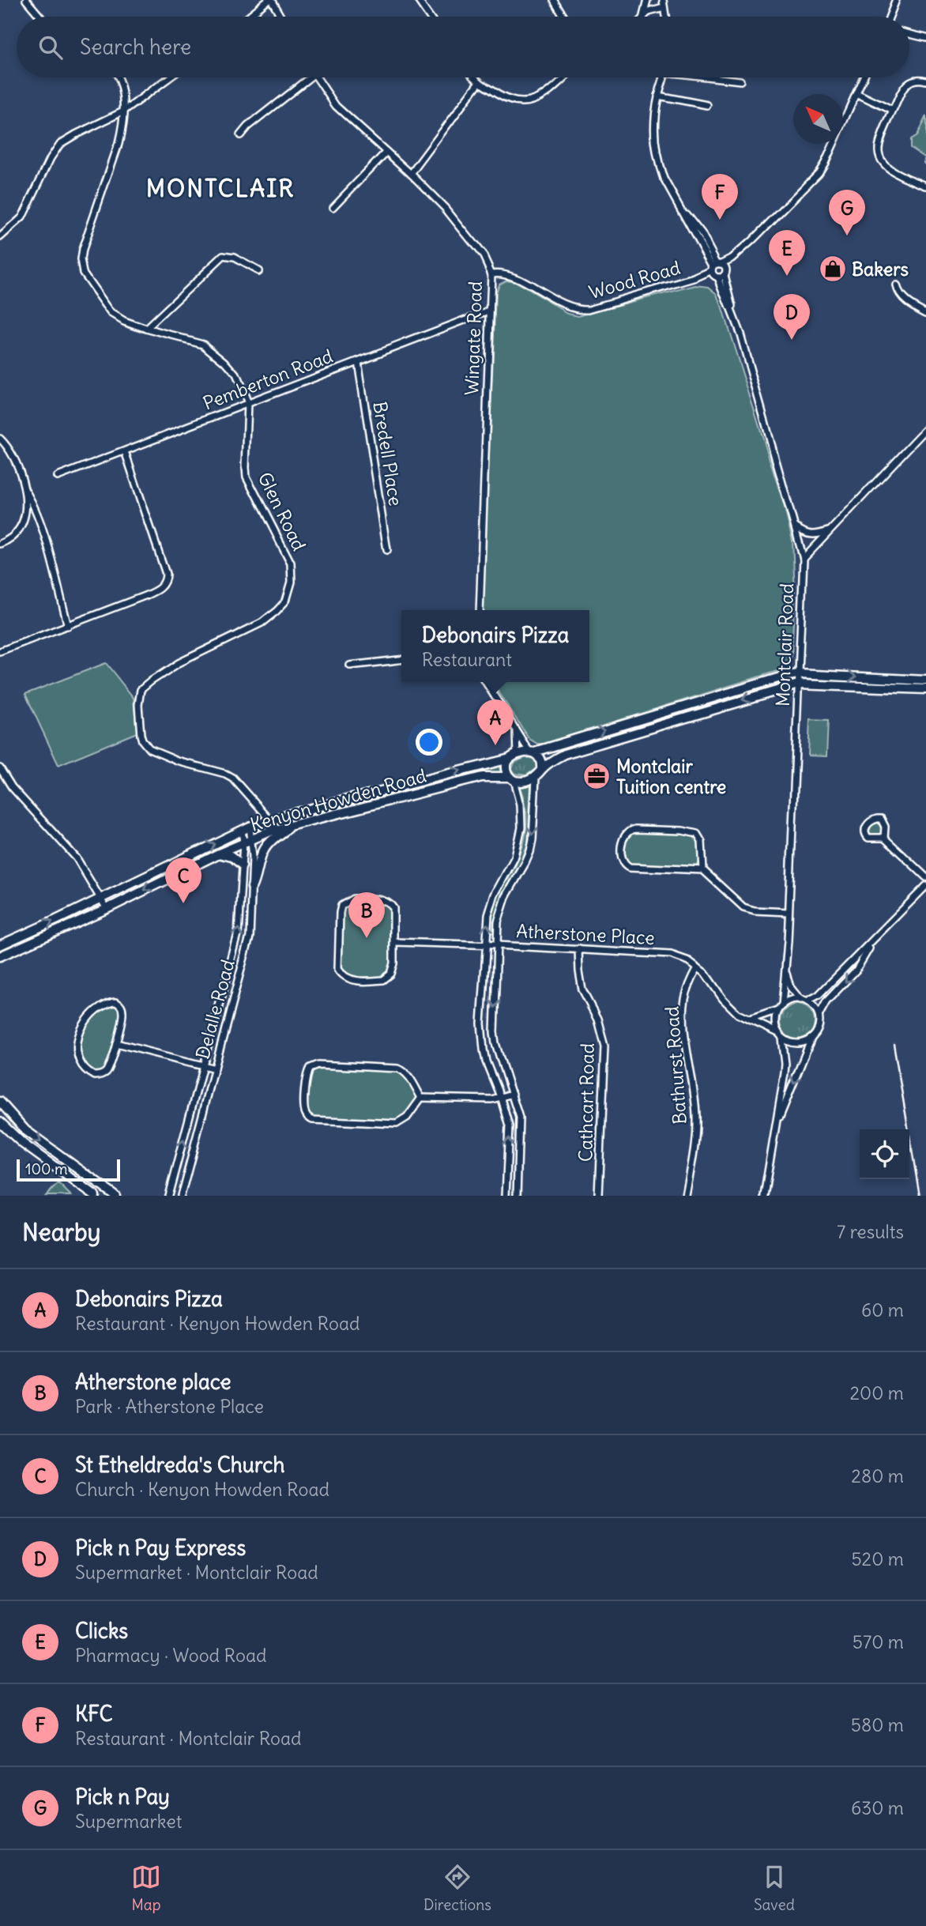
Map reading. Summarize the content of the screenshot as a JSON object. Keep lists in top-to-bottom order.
{
  "streets": {
    "street": [
      "Wood Road",
      "Wingate Road",
      "Pemberton Road",
      "Bredell Place",
      "Glen Road",
      "Montclair Road",
      "Kenyon Howden Road",
      "Atherstone Place",
      "Delalle Road",
      "Bathurst Road",
      "Cathcart Road"
    ]
  },
  "crossings": [
    ["Wood Road", "Wingate Road"],
    ["Wood Road", "Montclair Road"],
    ["Wingate Road", "Pemberton Road"],
    ["Pemberton Road", "Bredell Place"],
    ["Pemberton Road", "Glen Road"],
    ["Glen Road", "Kenyon Howden Road"],
    ["Montclair Road", "Atherstone Place"],
    ["Kenyon Howden Road", "Delalle Road"],
    ["Atherstone Place", "Bathurst Road"],
    ["Atherstone Place", "Cathcart Road"]
  ],
  "districts": ["MONTCLAIR"],
  "places": {
    "shop": ["Bakers"],
    "office": ["Montclair Tuition centre"]
  },
  "scale_bar": "100 m",
  "north": "top left",
  "page": {
    "search": "Search here",
    "pins": [
      "F",
      "G",
      "E",
      "D",
      "A",
      "C",
      "B"
    ],
    "popup": ["Debonairs Pizza", "Restaurant"],
    "scale": "100 m",
    "heading": ["Nearby", "7 results"],
    "list": [
      {
        "mark": "A",
        "name": "Debonairs Pizza",
        "note": "Restaurant · Kenyon Howden Road",
        "value": "60 m"
      },
      {
        "mark": "B",
        "name": "Atherstone place",
        "note": "Park · Atherstone Place",
        "value": "200 m"
      },
      {
        "mark": "C",
        "name": "St Etheldreda's Church",
        "note": "Church · Kenyon Howden Road",
        "value": "280 m"
      },
      {
        "mark": "D",
        "name": "Pick n Pay Express",
        "note": "Supermarket · Montclair Road",
        "value": "520 m"
      },
      {
        "mark": "E",
        "name": "Clicks",
        "note": "Pharmacy · Wood Road",
        "value": "570 m"
      },
      {
        "mark": "F",
        "name": "KFC",
        "note": "Restaurant · Montclair Road",
        "value": "580 m"
      },
      {
        "mark": "G",
        "name": "Pick n Pay",
        "note": "Supermarket",
        "value": "630 m"
      }
    ],
    "nav": ["Map", "Directions", "Saved"]
  }
}
